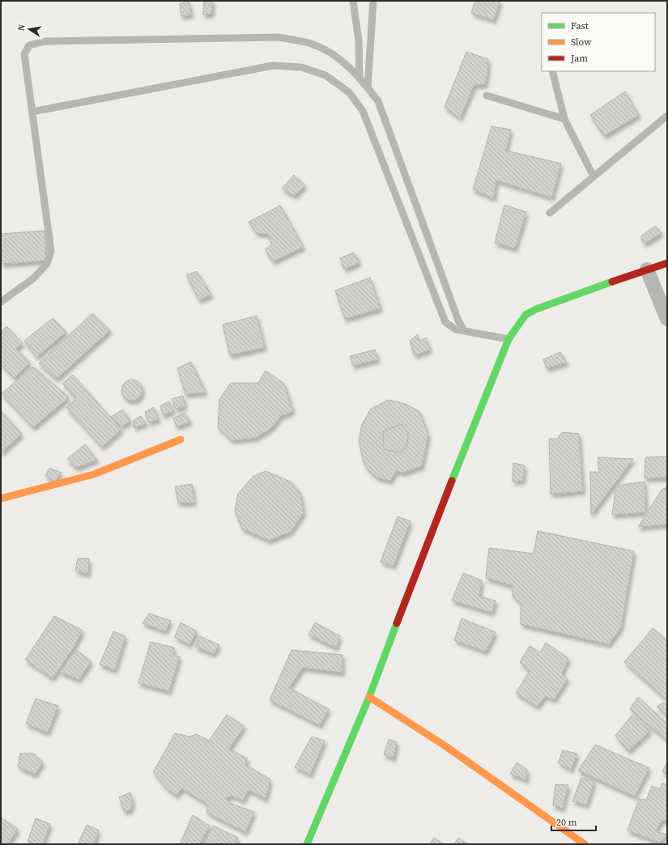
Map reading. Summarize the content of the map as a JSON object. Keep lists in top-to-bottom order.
{
  "legend": ["Fast", "Slow", "Jam"],
  "scale_bar": "20 m",
  "north": "left"
}
